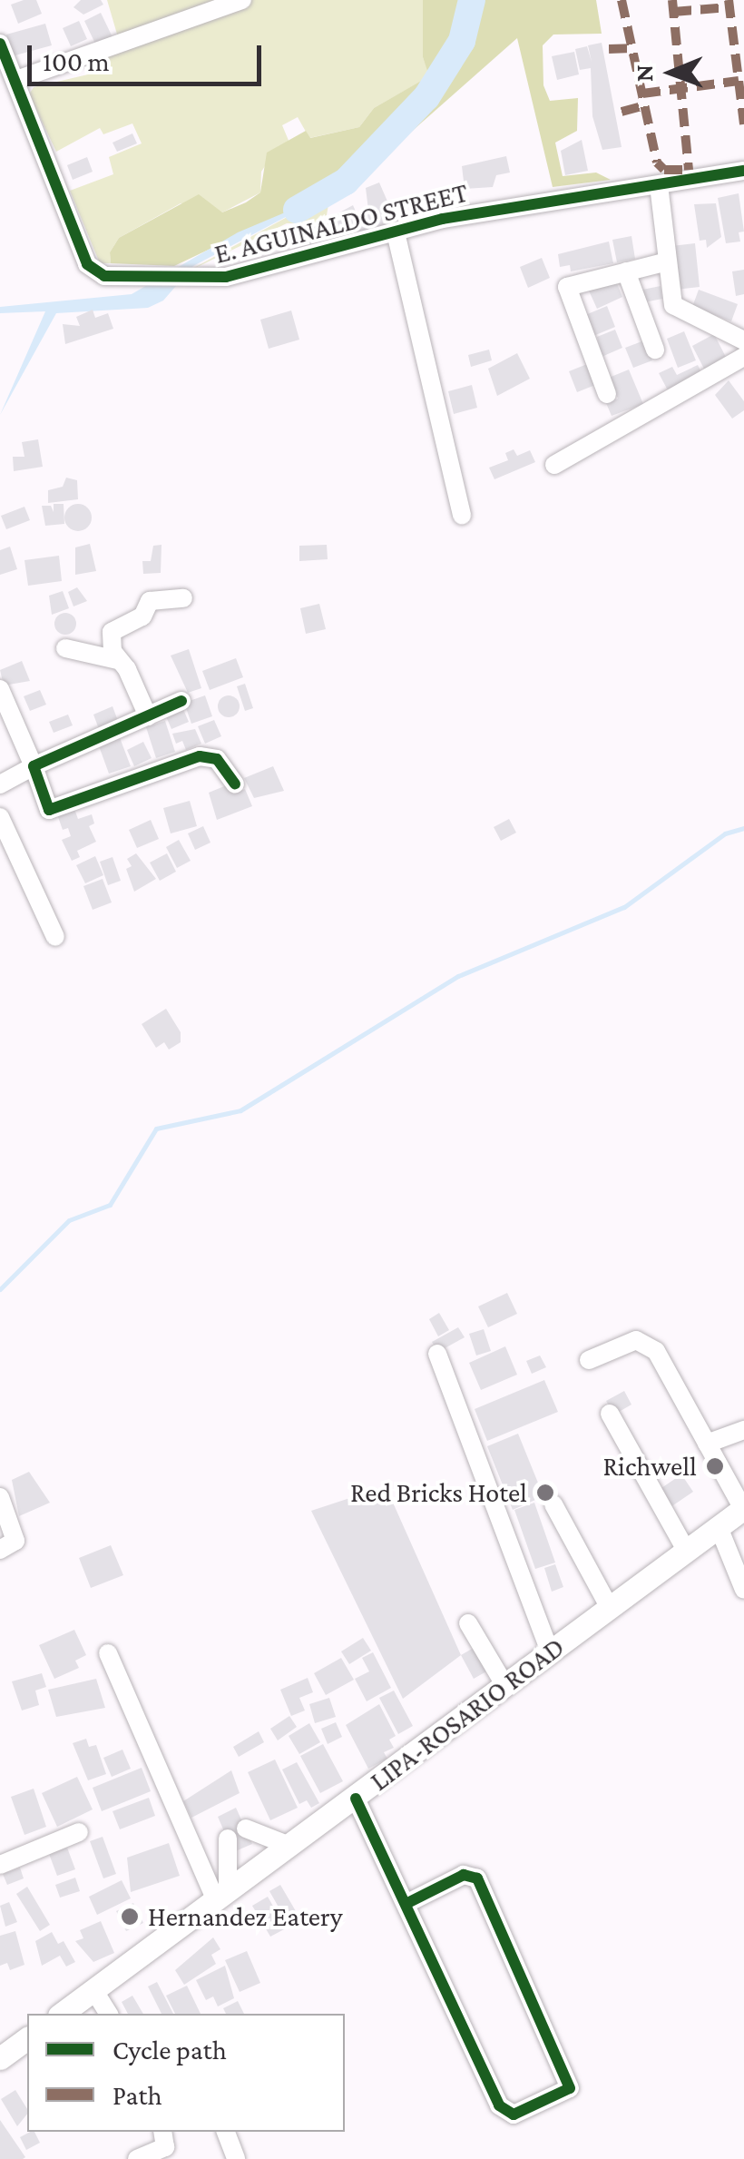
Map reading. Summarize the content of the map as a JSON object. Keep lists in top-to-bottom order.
{
  "streets": {
    "main road": ["LIPA-ROSARIO ROAD"],
    "street": ["E. AGUINALDO STREET"]
  },
  "places": ["Richwell", "Red Bricks Hotel", "Hernandez Eatery"],
  "legend": ["Cycle path", "Path"],
  "scale_bar": "100 m",
  "north": "left"
}
